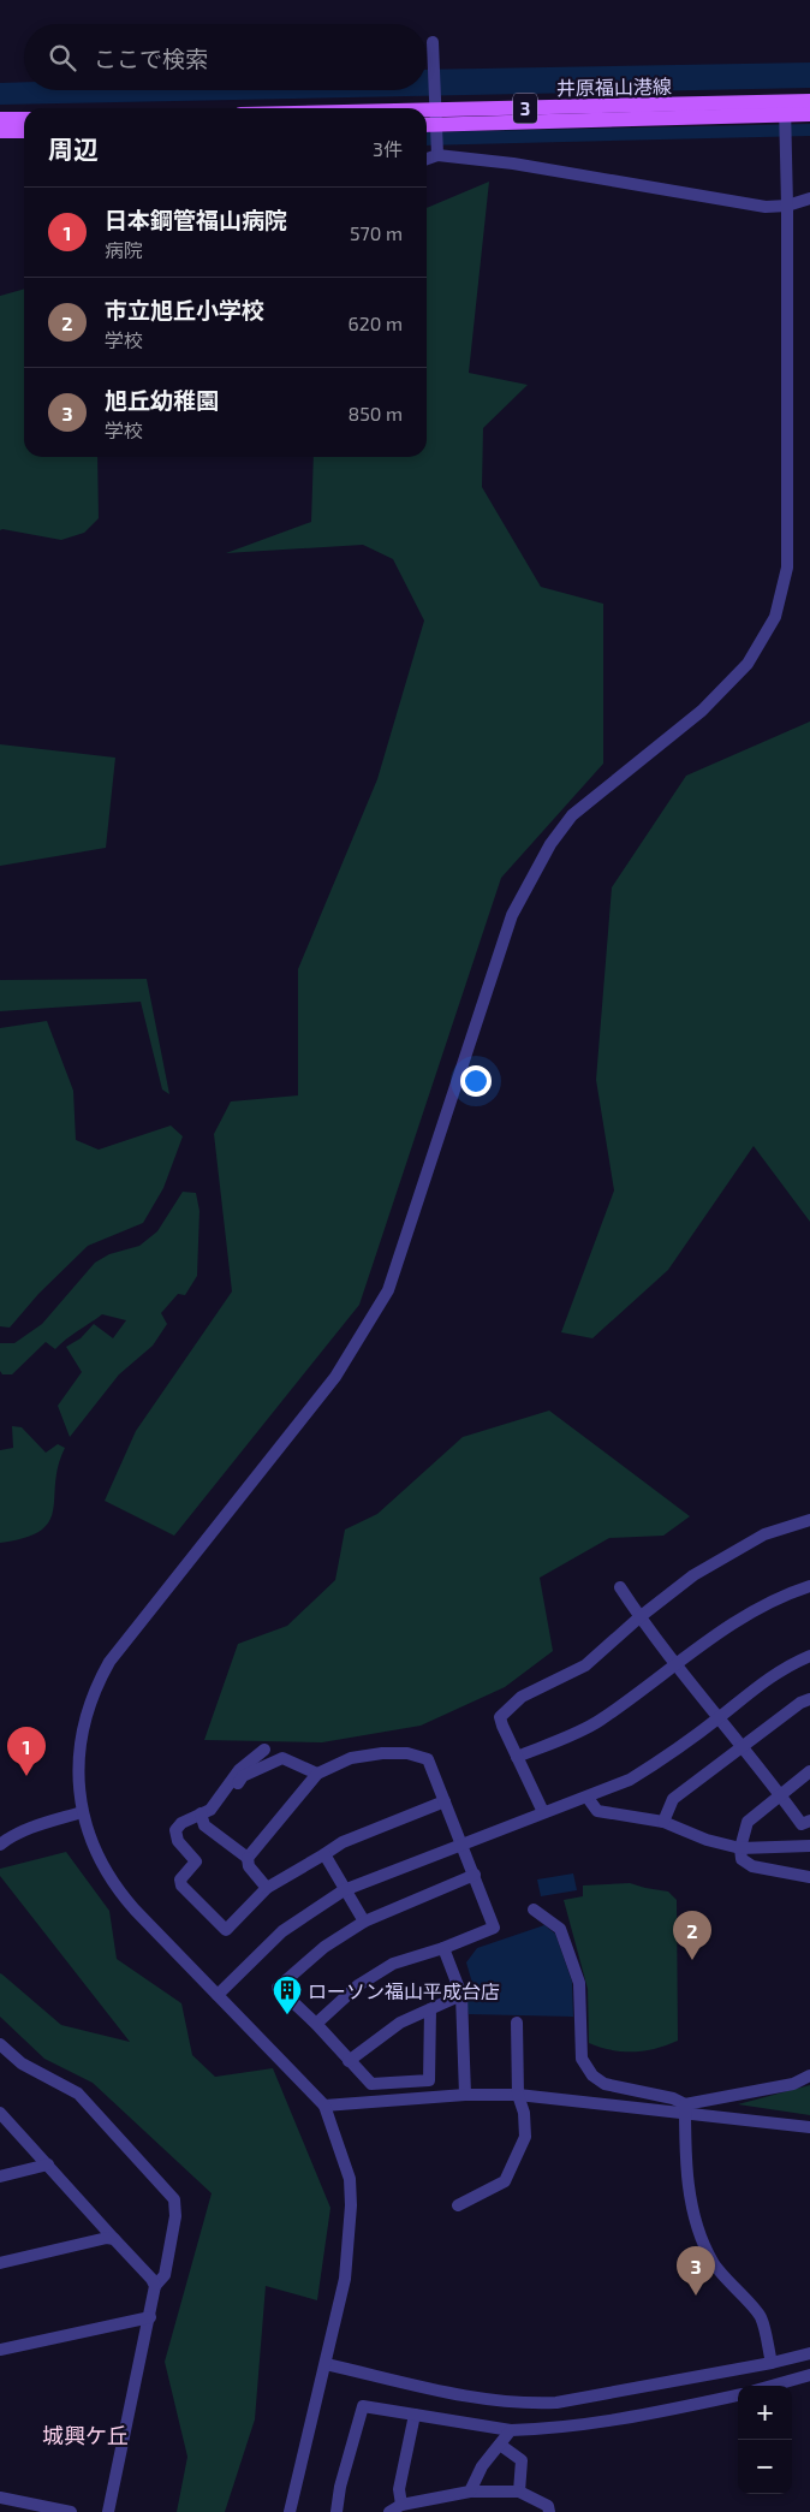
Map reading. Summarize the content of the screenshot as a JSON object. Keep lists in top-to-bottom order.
{
  "streets": {
    "main road": ["井原福山港線", "3"]
  },
  "districts": ["城興ケ丘"],
  "places": {
    "building": ["ローソン福山平成台店"]
  },
  "page": {
    "search": "ここで検索",
    "heading": ["周辺", "3件"],
    "list": [
      {
        "mark": "1",
        "name": "日本鋼管福山病院",
        "note": "病院",
        "value": "570 m"
      },
      {
        "mark": "2",
        "name": "市立旭丘小学校",
        "note": "学校",
        "value": "620 m"
      },
      {
        "mark": "3",
        "name": "旭丘幼稚園",
        "note": "学校",
        "value": "850 m"
      }
    ],
    "pins": ["1", "2", "3"],
    "map_buttons": ["+", "−"]
  }
}
